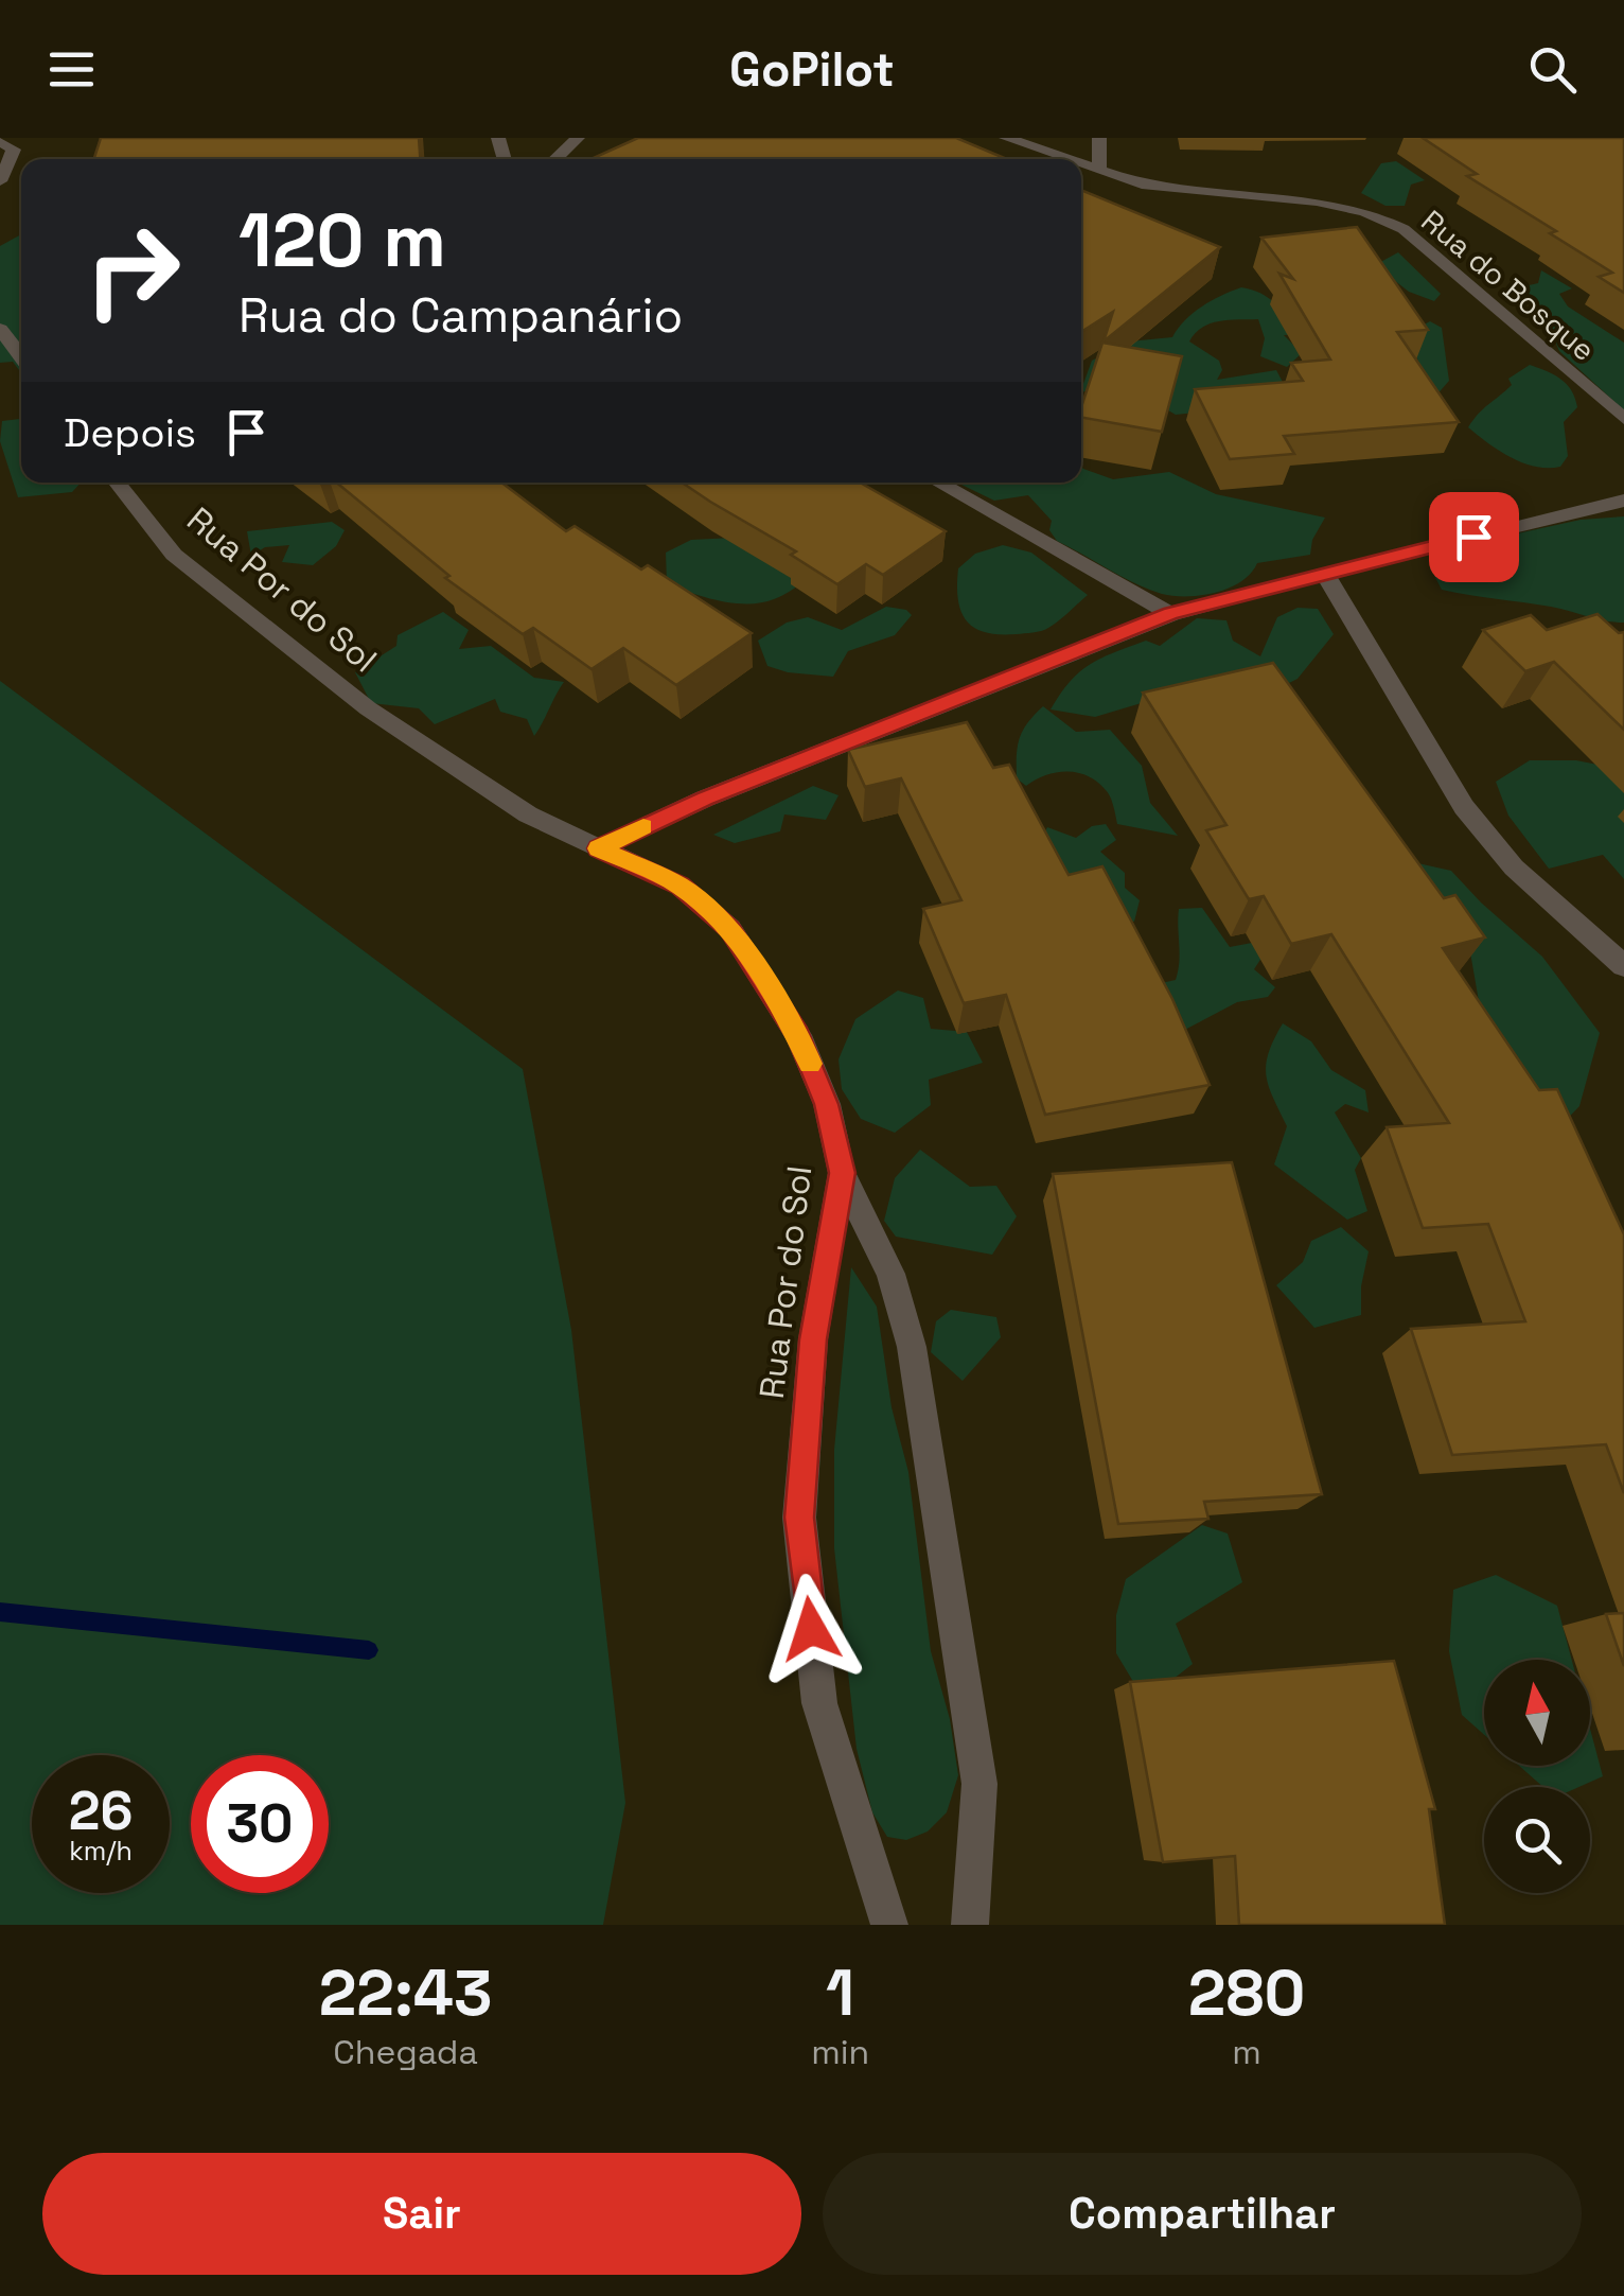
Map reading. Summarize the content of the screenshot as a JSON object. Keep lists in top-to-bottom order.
{
  "streets": {
    "street": ["Rua do Bosque", "Rua Por do Sol"]
  },
  "north": "top",
  "page": {
    "header": "GoPilot",
    "turn": ["120 m", "Rua do Campanário"],
    "then": "Depois",
    "speed": "26 km/h",
    "limit": "30",
    "eta": [
      "22:43",
      "Chegada",
      "1",
      "min",
      "280",
      "m"
    ],
    "buttons": ["Sair", "Compartilhar"]
  }
}
